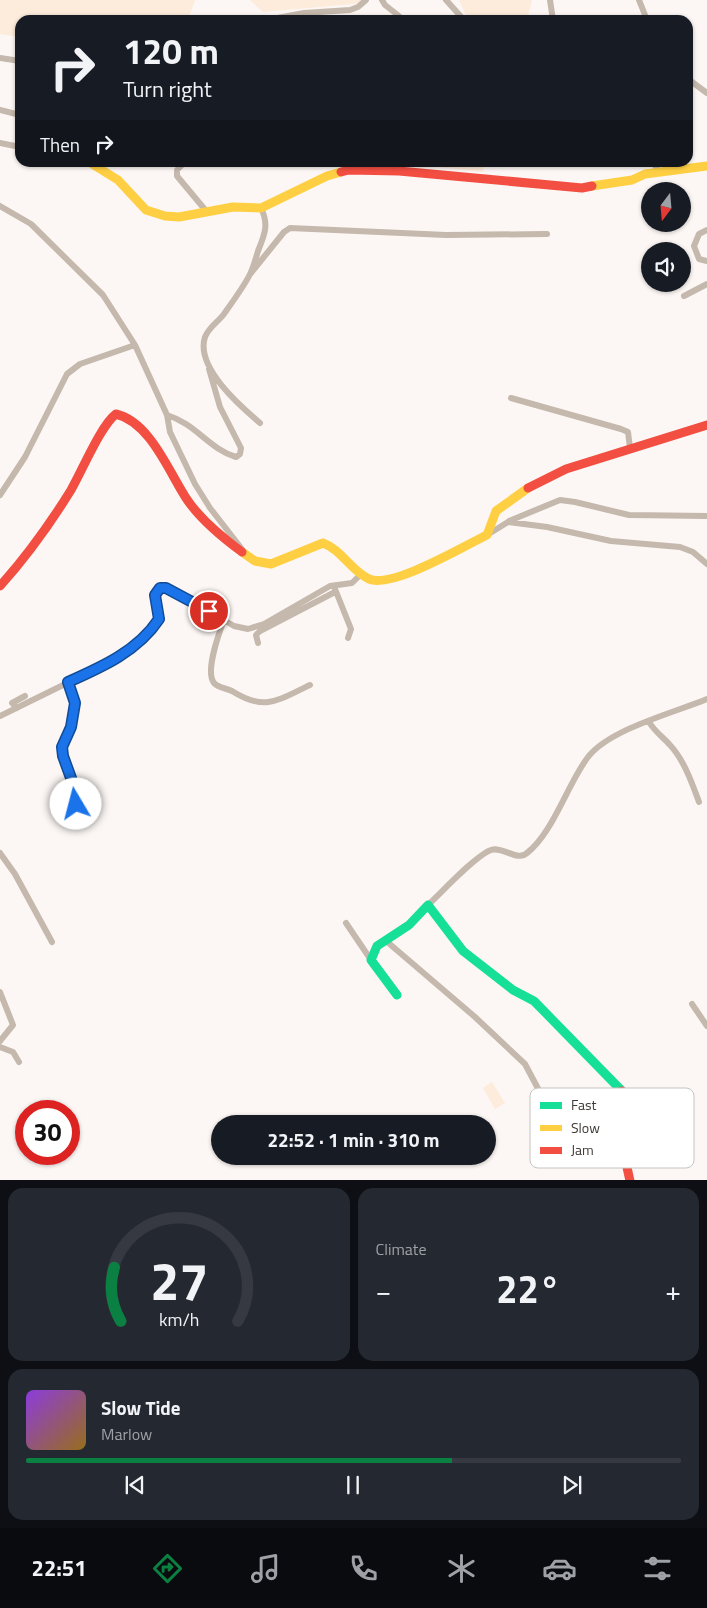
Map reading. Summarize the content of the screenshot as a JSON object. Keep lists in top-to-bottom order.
{
  "legend": ["Fast", "Slow", "Jam"],
  "north": "bottom",
  "page": {
    "turn": ["120 m", "Turn right"],
    "then": "Then",
    "limit": "30",
    "trip": "22:52 · 1 min · 310 m",
    "tile": "Climate",
    "heat": ["−", "22°", "+"],
    "song": ["Slow Tide", "Marlow"],
    "tabs": "22:51",
    "gauge": ["27", "km/h"]
  }
}
